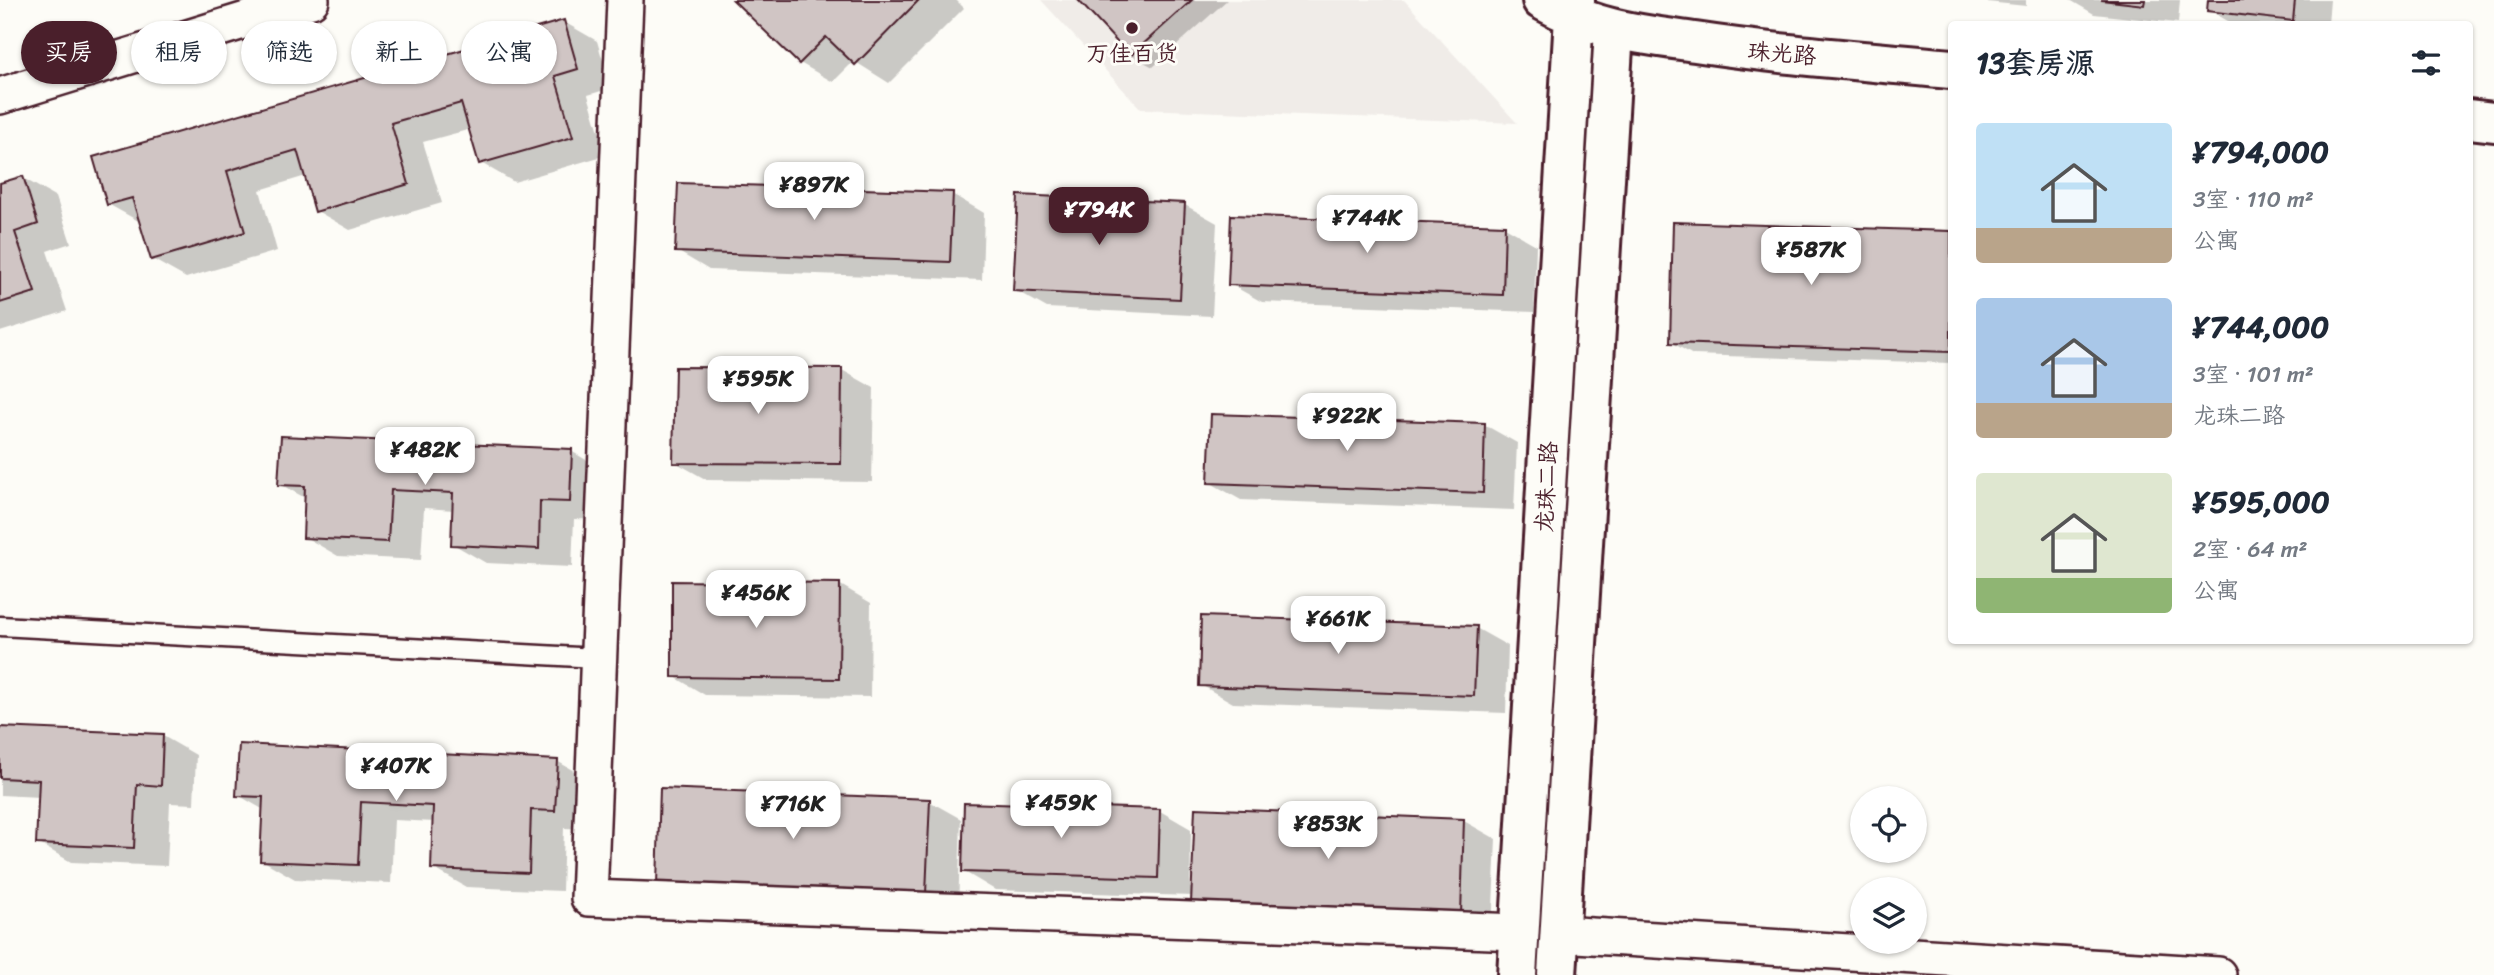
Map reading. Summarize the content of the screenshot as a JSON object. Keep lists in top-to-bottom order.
{
  "streets": {
    "street": ["珠光路", "龙珠二路"]
  },
  "crossings": [
    ["珠光路", "龙珠二路"]
  ],
  "places": ["万佳百货"],
  "page": {
    "chip": [
      "买房",
      "租房",
      "筛选",
      "新上",
      "公寓"
    ],
    "heading": "13套房源",
    "list": [
      {
        "name": "¥794,000",
        "note": "3室 · 110 m² · 公寓"
      },
      {
        "name": "¥744,000",
        "note": "3室 · 101 m² · 龙珠二路"
      },
      {
        "name": "¥595,000",
        "note": "2室 · 64 m² · 公寓"
      }
    ],
    "price": [
      "¥897K",
      "¥794K",
      "¥744K",
      "¥587K",
      "¥595K",
      "¥922K",
      "¥482K",
      "¥456K",
      "¥661K",
      "¥407K",
      "¥459K",
      "¥716K",
      "¥853K"
    ]
  }
}
